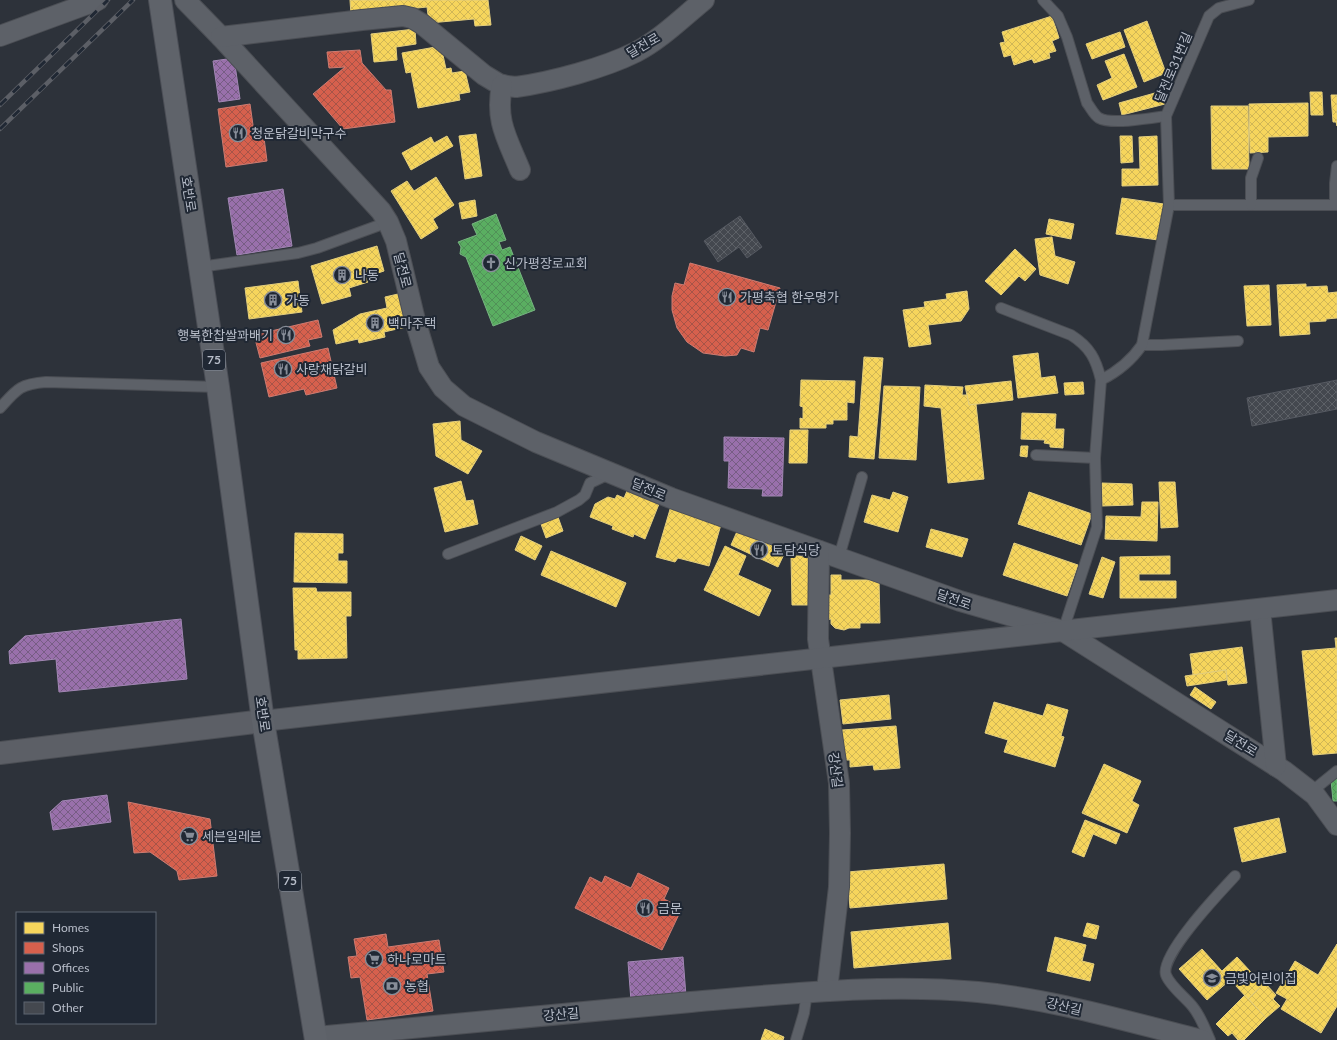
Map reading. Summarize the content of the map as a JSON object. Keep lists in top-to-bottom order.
{
  "streets": {
    "main road": ["호반로", "75"],
    "street": ["달전로", "강산길"],
    "lane": ["달전로31번길"]
  },
  "crossings": [
    ["달전로", "강산길"],
    ["호반로", "강산길"]
  ],
  "places": {
    "restaurant": [
      "청운닭갈비막구수",
      "가평축협 한우명가",
      "행복한찹쌀꽈배기",
      "사랑채닭갈비",
      "토담식당",
      "금문"
    ],
    "church": ["신가평장로교회"],
    "building": ["나동", "가동", "백마주택"],
    "supermarket": ["세븐일레븐", "하나로마트"],
    "school or university": ["금빛어린이집"],
    "bank": ["농협"]
  },
  "legend": [
    "Homes",
    "Shops",
    "Offices",
    "Public",
    "Other"
  ]
}
